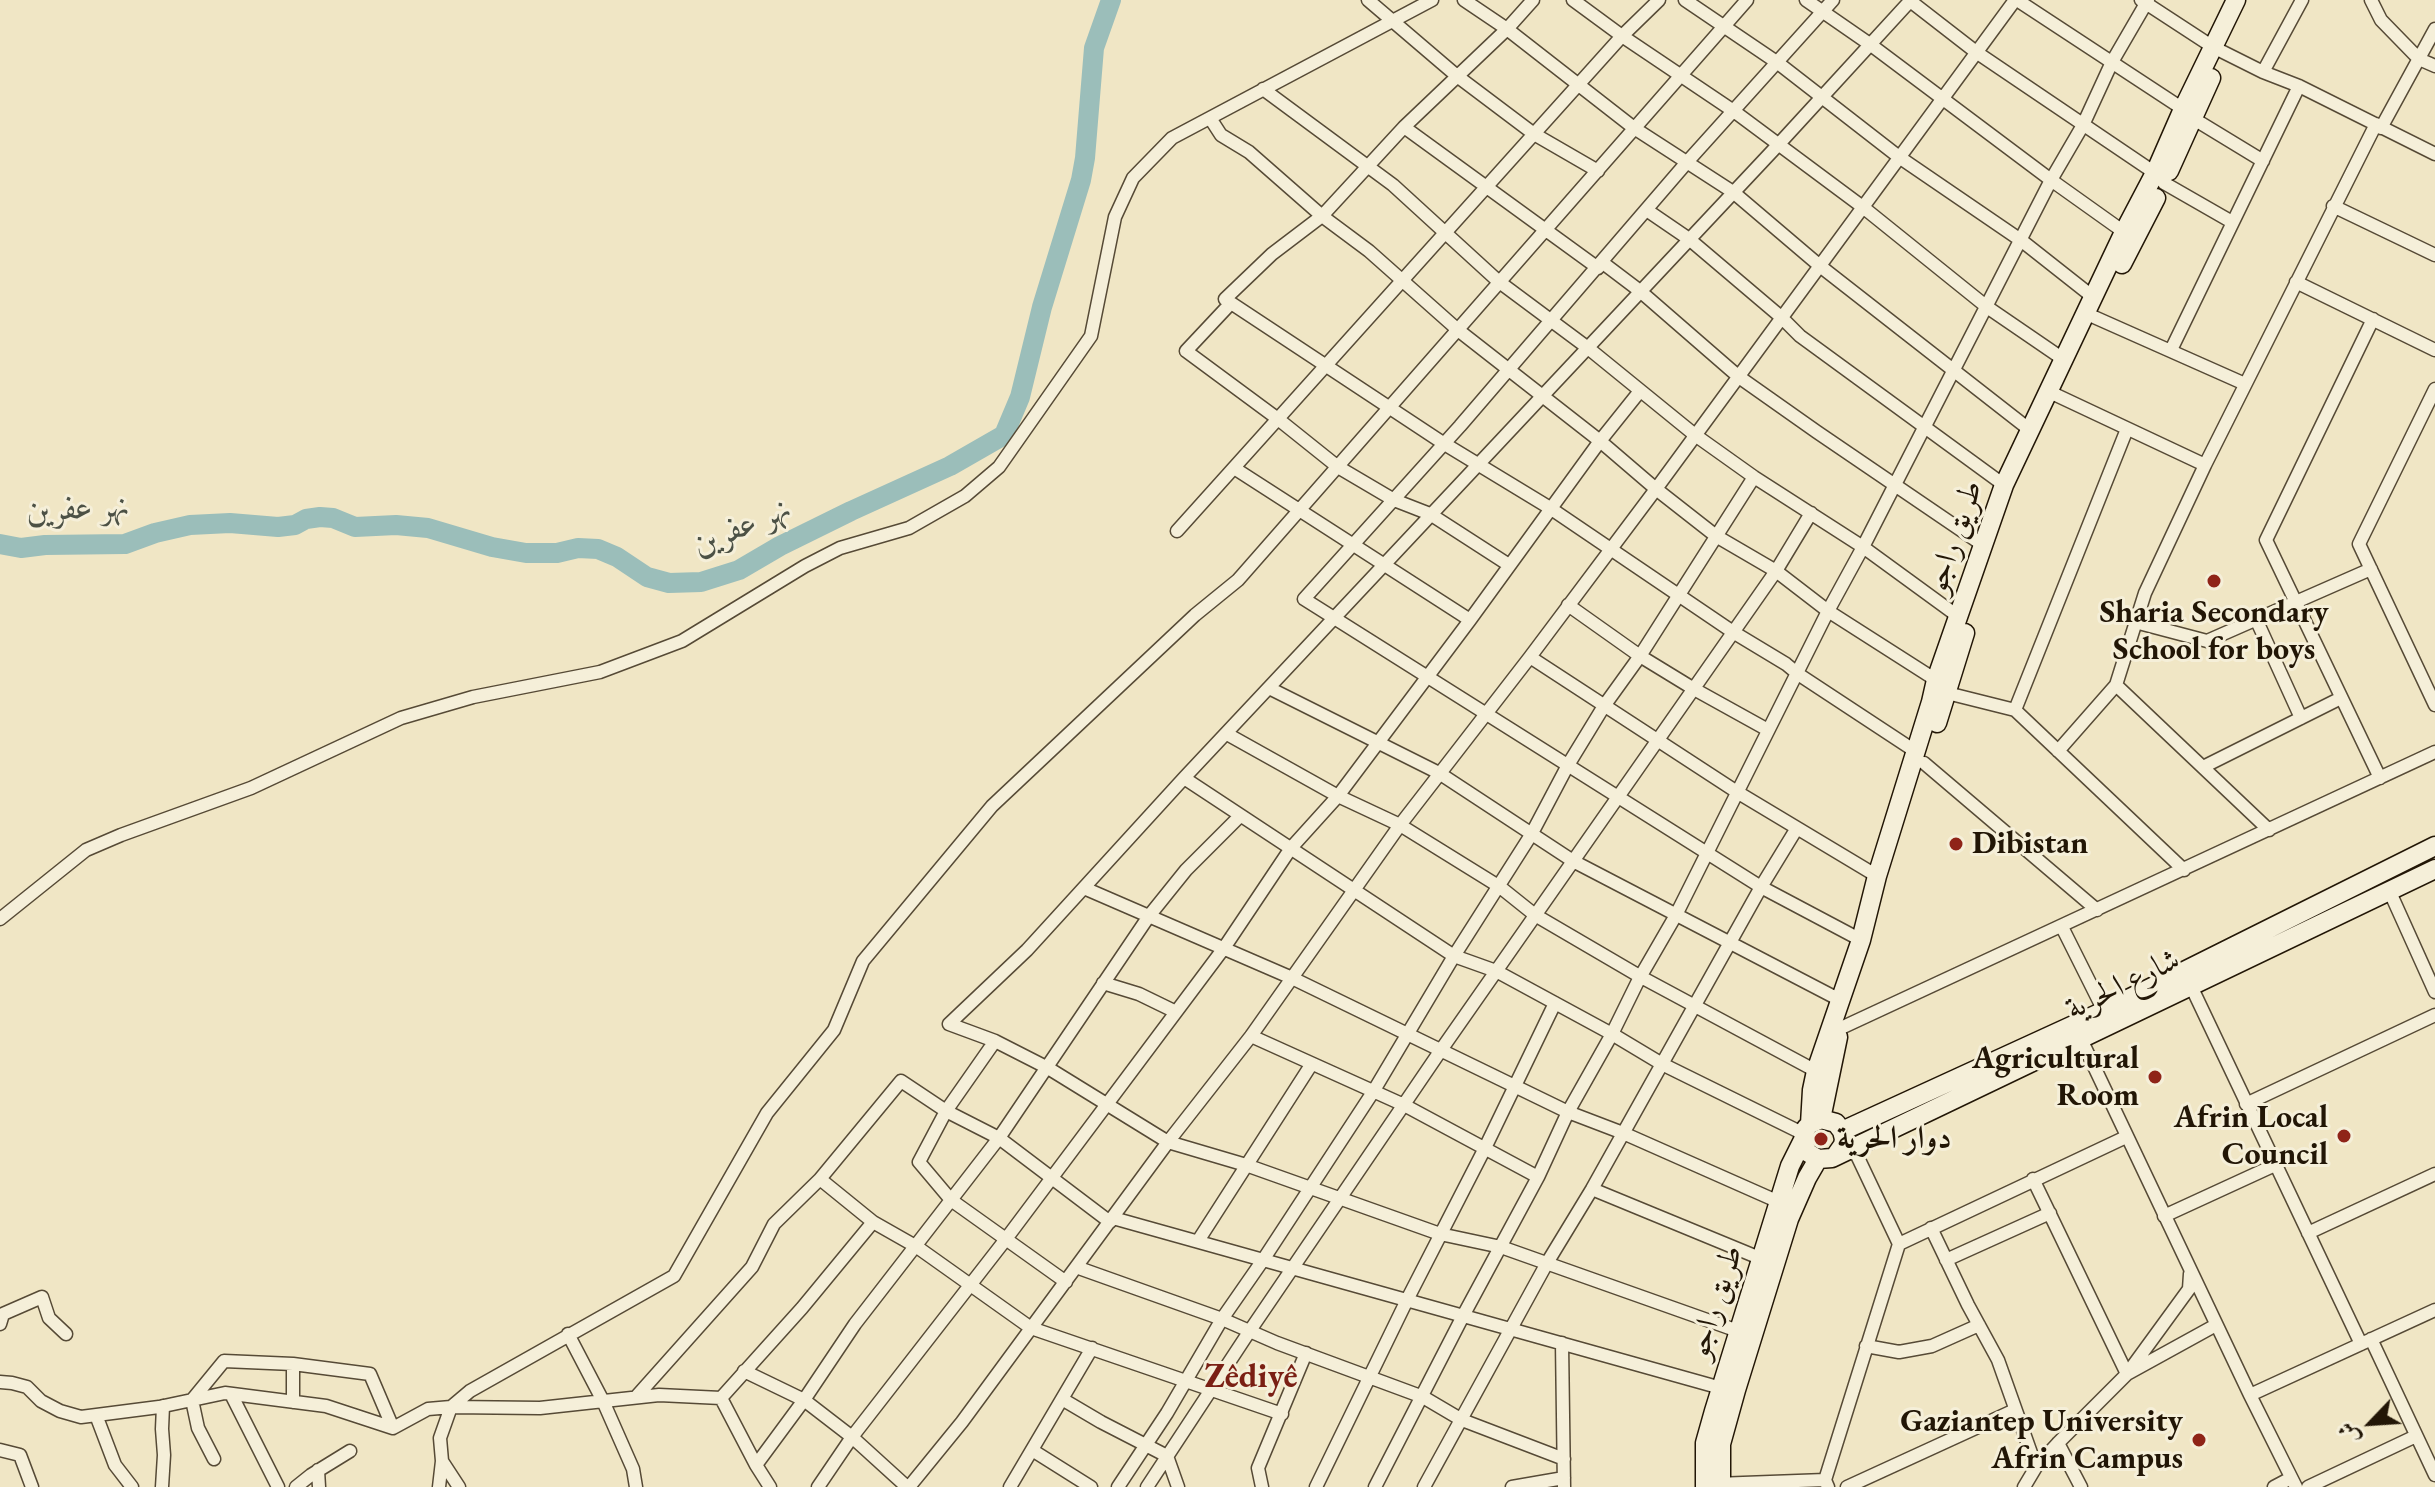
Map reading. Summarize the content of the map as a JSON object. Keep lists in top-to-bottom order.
{
  "streets": {
    "main road": ["طريق راجو", "شارع الحرية"]
  },
  "crossings": [
    ["طريق راجو", "شارع الحرية"]
  ],
  "districts": ["Zêdiyê"],
  "water": ["نهر عفرين"],
  "places": [
    "Sharia Secondary School for boys",
    "Dibistan",
    "Agricultural Room",
    "Afrin Local Council",
    "دوار الحرية",
    "Gaziantep University Afrin Campus"
  ],
  "north": "bottom left"
}
